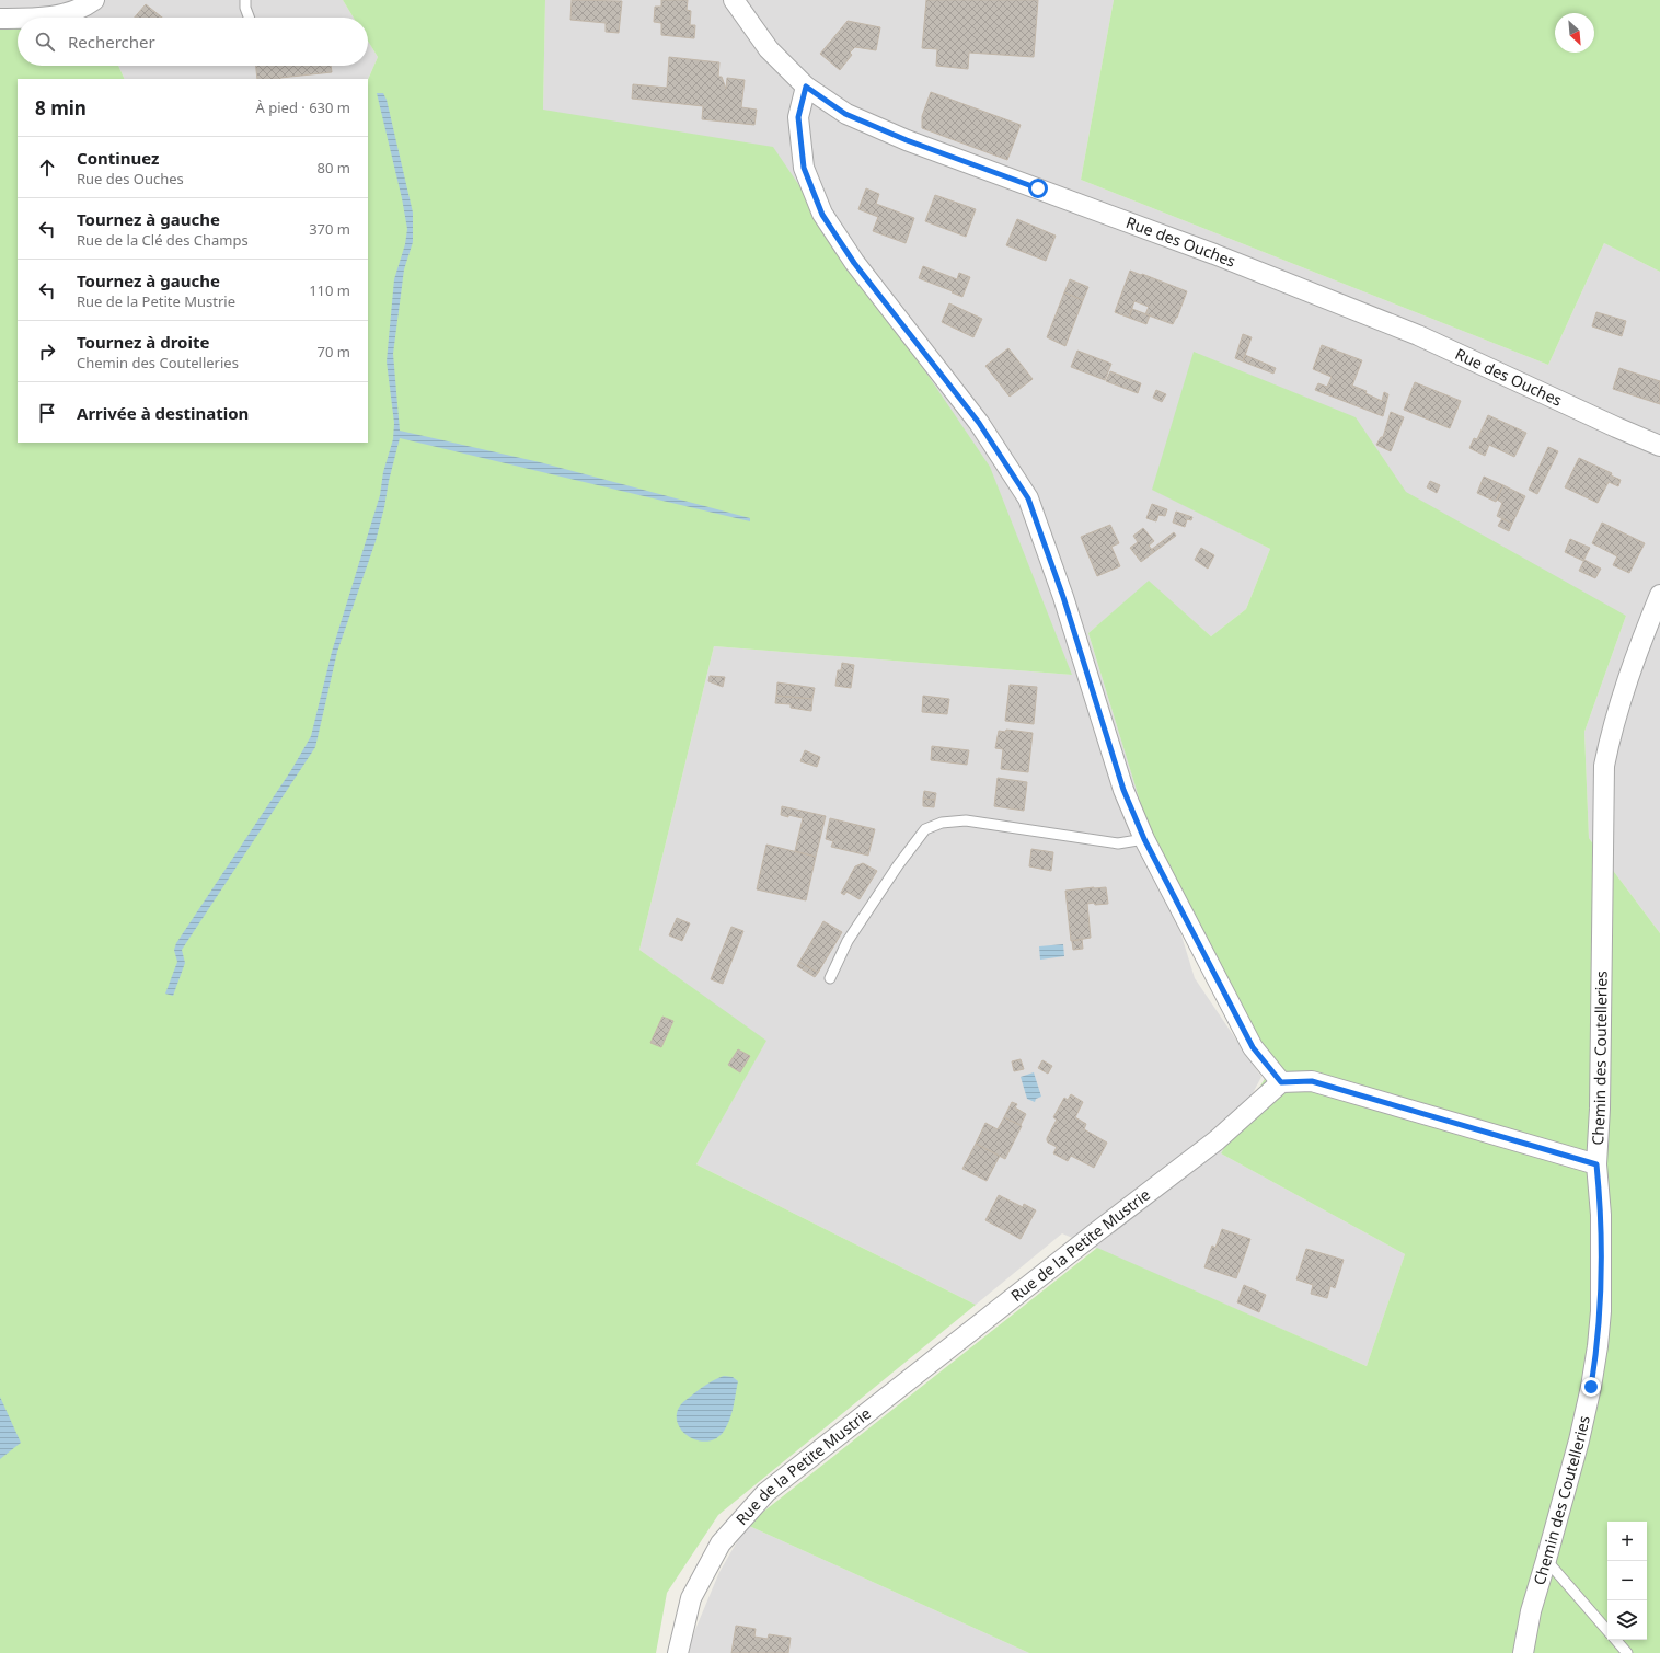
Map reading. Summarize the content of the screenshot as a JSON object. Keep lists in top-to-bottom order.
{
  "streets": {
    "street": ["Rue des Ouches", "Chemin des Coutelleries", "Rue de la Petite Mustrie"]
  },
  "north": "bottom right",
  "page": {
    "search": "Rechercher",
    "heading": ["8 min", "À pied · 630 m"],
    "list": [
      ["Continuez", "Rue des Ouches", "80 m"],
      ["Tournez à gauche", "Rue de la Clé des Champs", "370 m"],
      ["Tournez à gauche", "Rue de la Petite Mustrie", "110 m"],
      ["Tournez à droite", "Chemin des Coutelleries", "70 m"],
      "Arrivée à destination"
    ],
    "map_buttons": ["+", "−"]
  }
}
